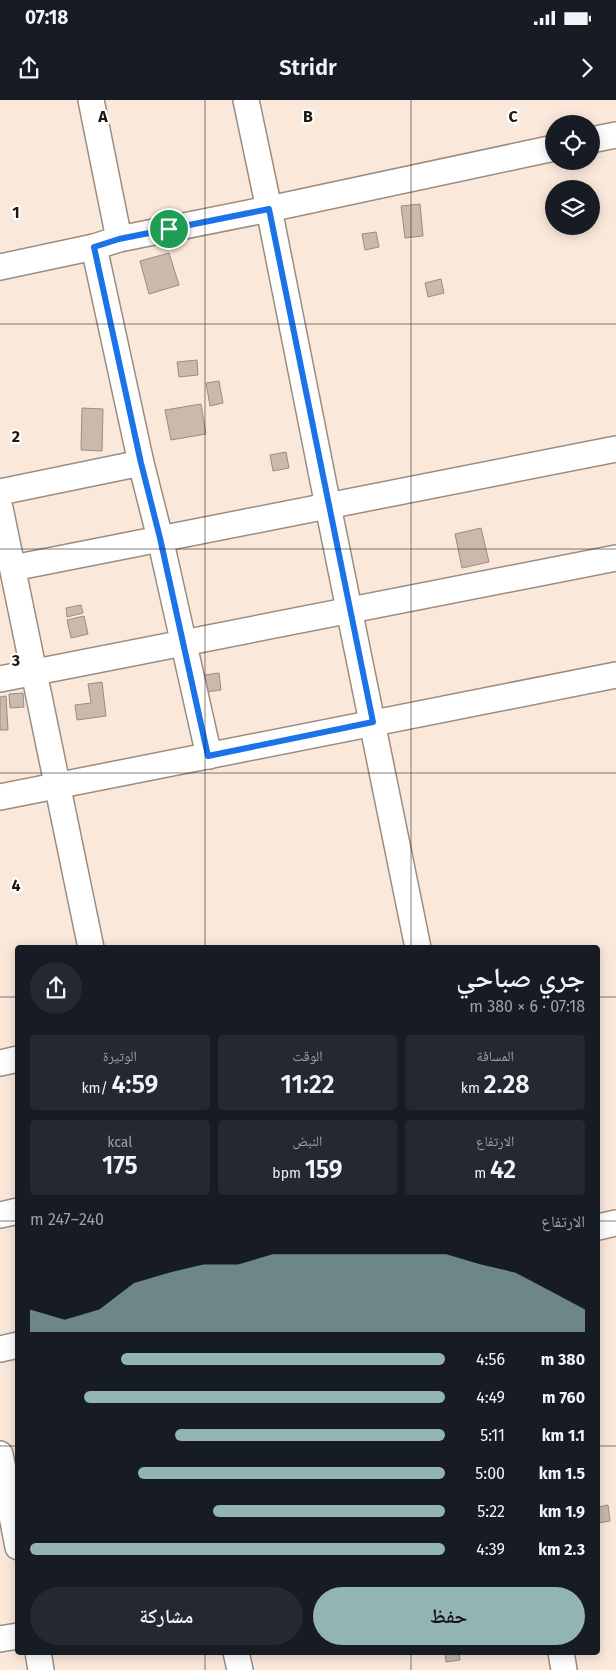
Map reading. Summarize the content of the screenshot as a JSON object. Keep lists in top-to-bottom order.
{
  "page": {
    "status": "07:18",
    "header": "Stridr",
    "heading": ["جري صباحي", "07:18 · 6 × 380 m"],
    "stats": [
      ["المسافة", "2.28 km"],
      ["الوقت", "11:22"],
      ["الوتيرة", "4:59 /km"],
      ["الارتفاع", "42 m"],
      ["النبض", "159 bpm"],
      ["kcal", "175"]
    ],
    "chart": ["الارتفاع", "240–247 m"],
    "list": [
      {
        "name": "380 m",
        "note": "4:56"
      },
      {
        "name": "760 m",
        "note": "4:49"
      },
      {
        "name": "1.1 km",
        "note": "5:11"
      },
      {
        "name": "1.5 km",
        "note": "5:00"
      },
      {
        "name": "1.9 km",
        "note": "5:22"
      },
      {
        "name": "2.3 km",
        "note": "4:39"
      }
    ],
    "buttons": ["حفظ", "مشاركة"]
  },
  "grid": {
    "columns": ["A", "B", "C"],
    "rows": [
      "1",
      "2",
      "3",
      "4"
    ]
  }
}
